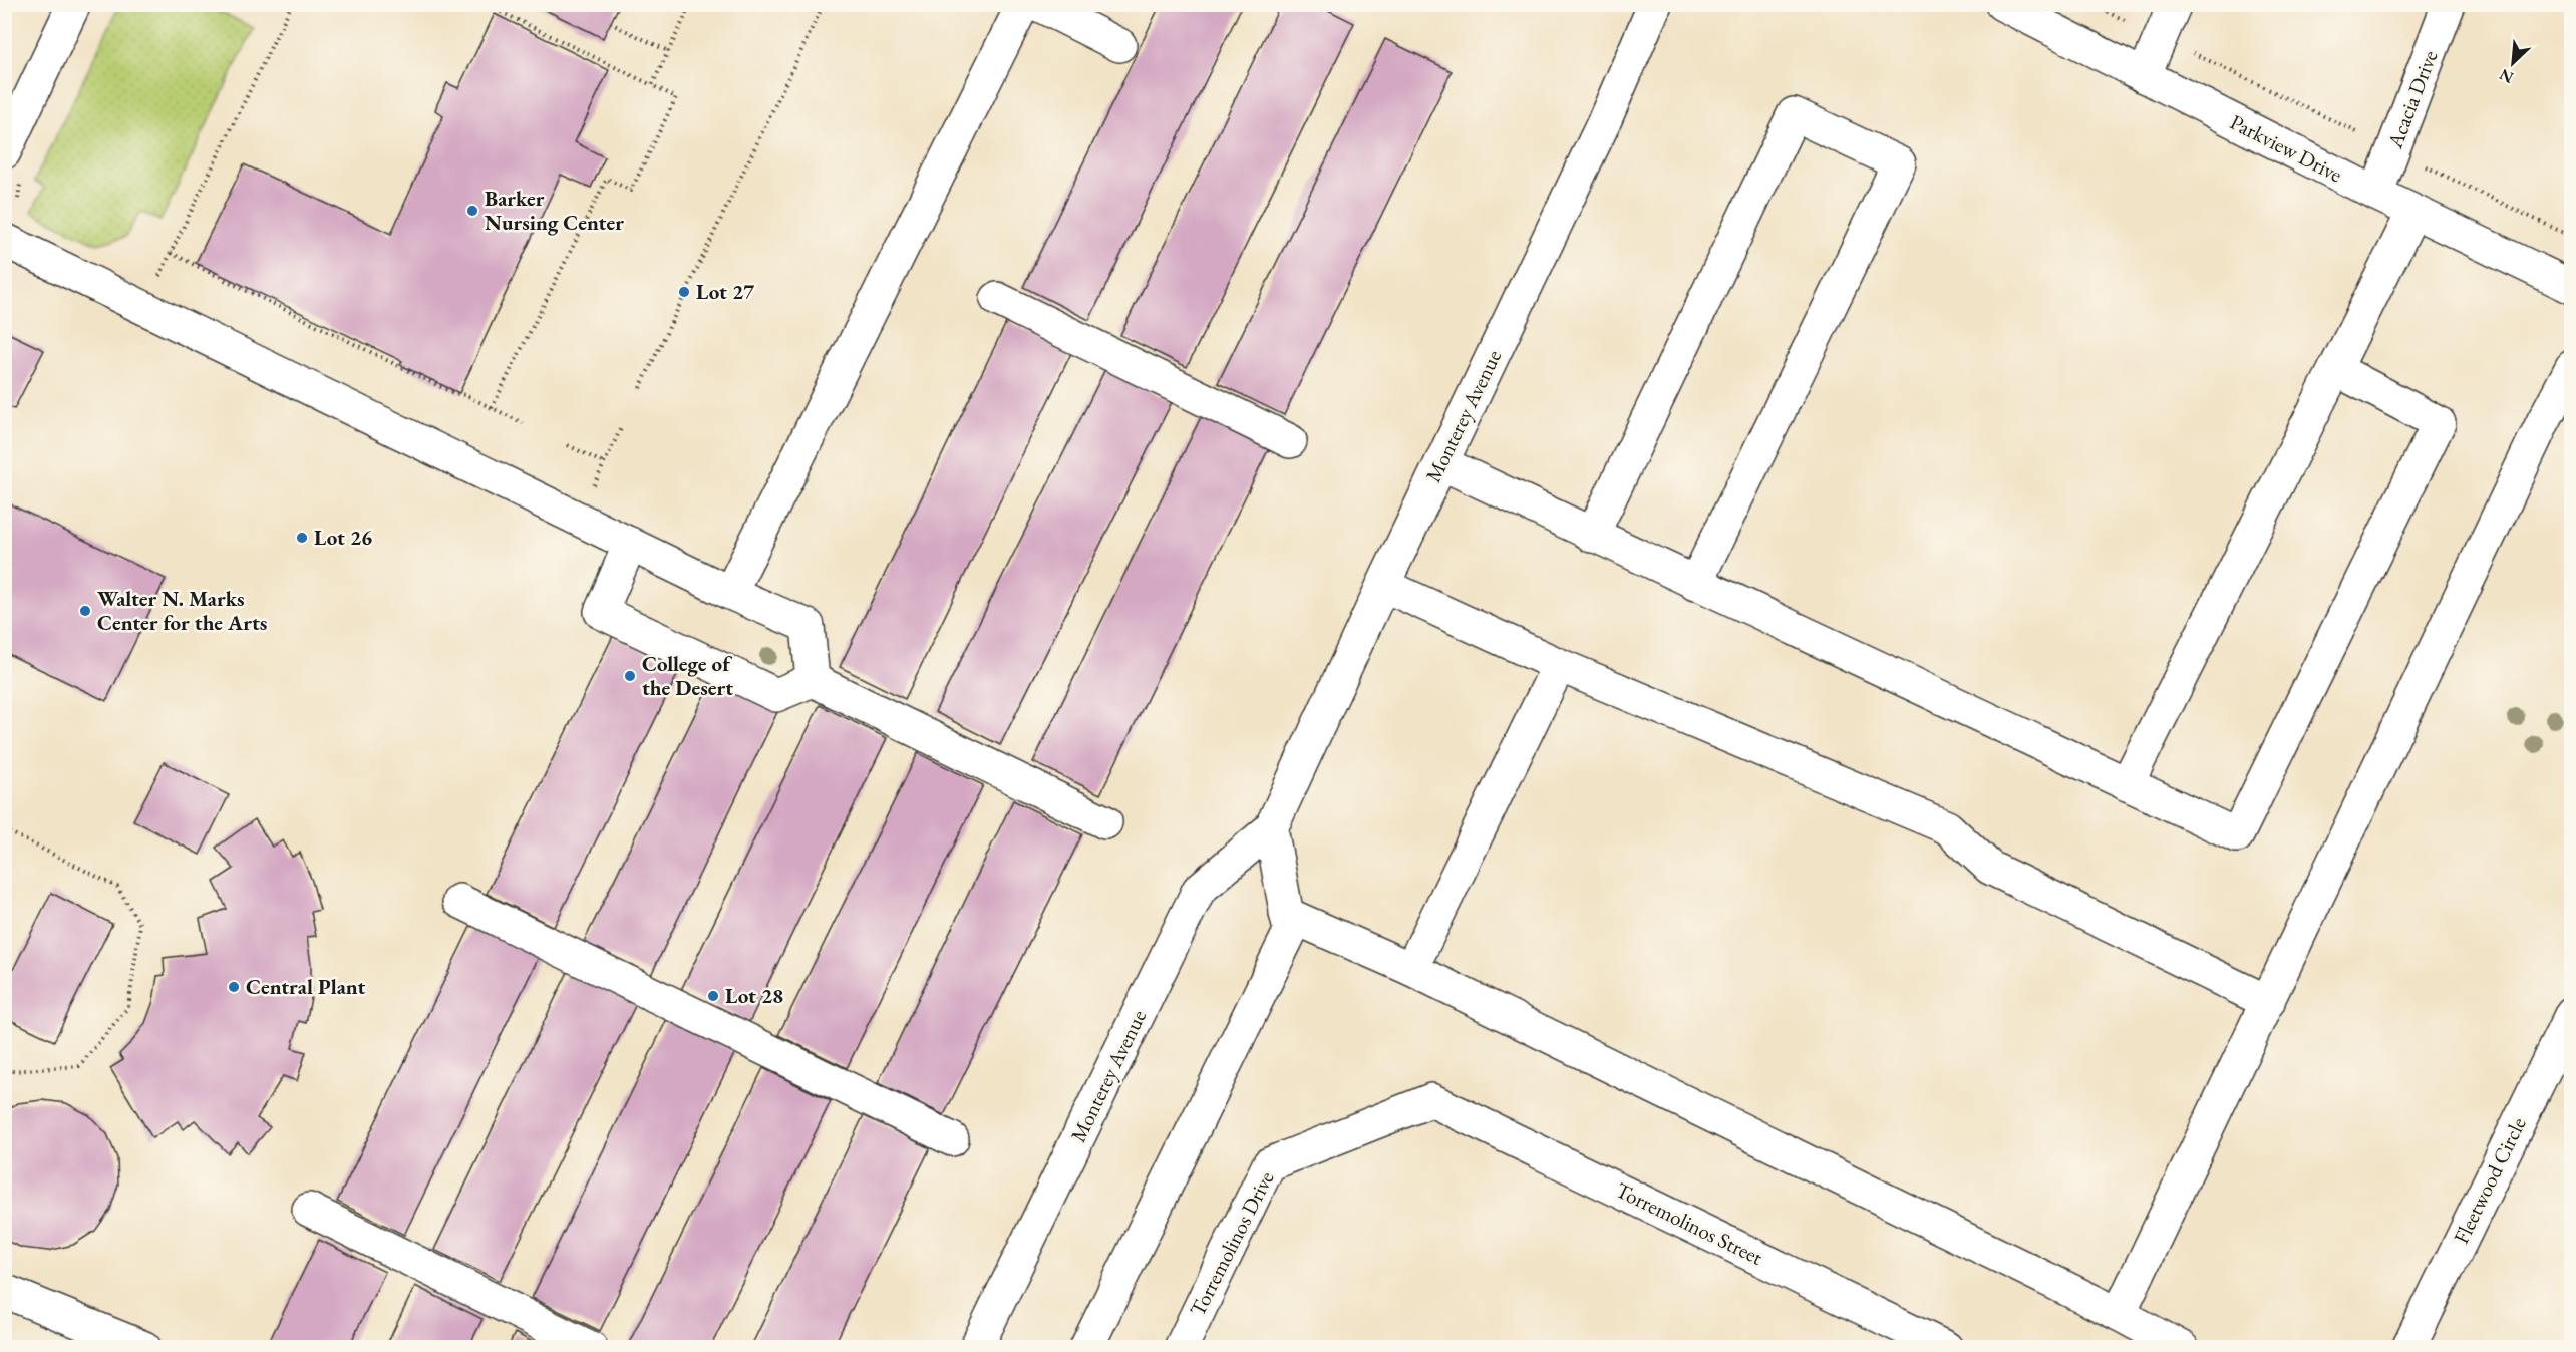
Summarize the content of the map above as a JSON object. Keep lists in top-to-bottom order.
{
  "streets": {
    "street": [
      "Acacia Drive",
      "Parkview Drive",
      "Monterey Avenue",
      "Fleetwood Circle",
      "Torremolinos Street",
      "Torremolinos Drive"
    ]
  },
  "crossings": [
    ["Acacia Drive", "Parkview Drive"],
    ["Torremolinos Street", "Torremolinos Drive"]
  ],
  "places": [
    "Barker Nursing Center",
    "Lot 27",
    "Lot 26",
    "Walter N. Marks Center for the Arts",
    "College of the Desert",
    "Central Plant",
    "Lot 28"
  ],
  "north": "bottom left"
}
